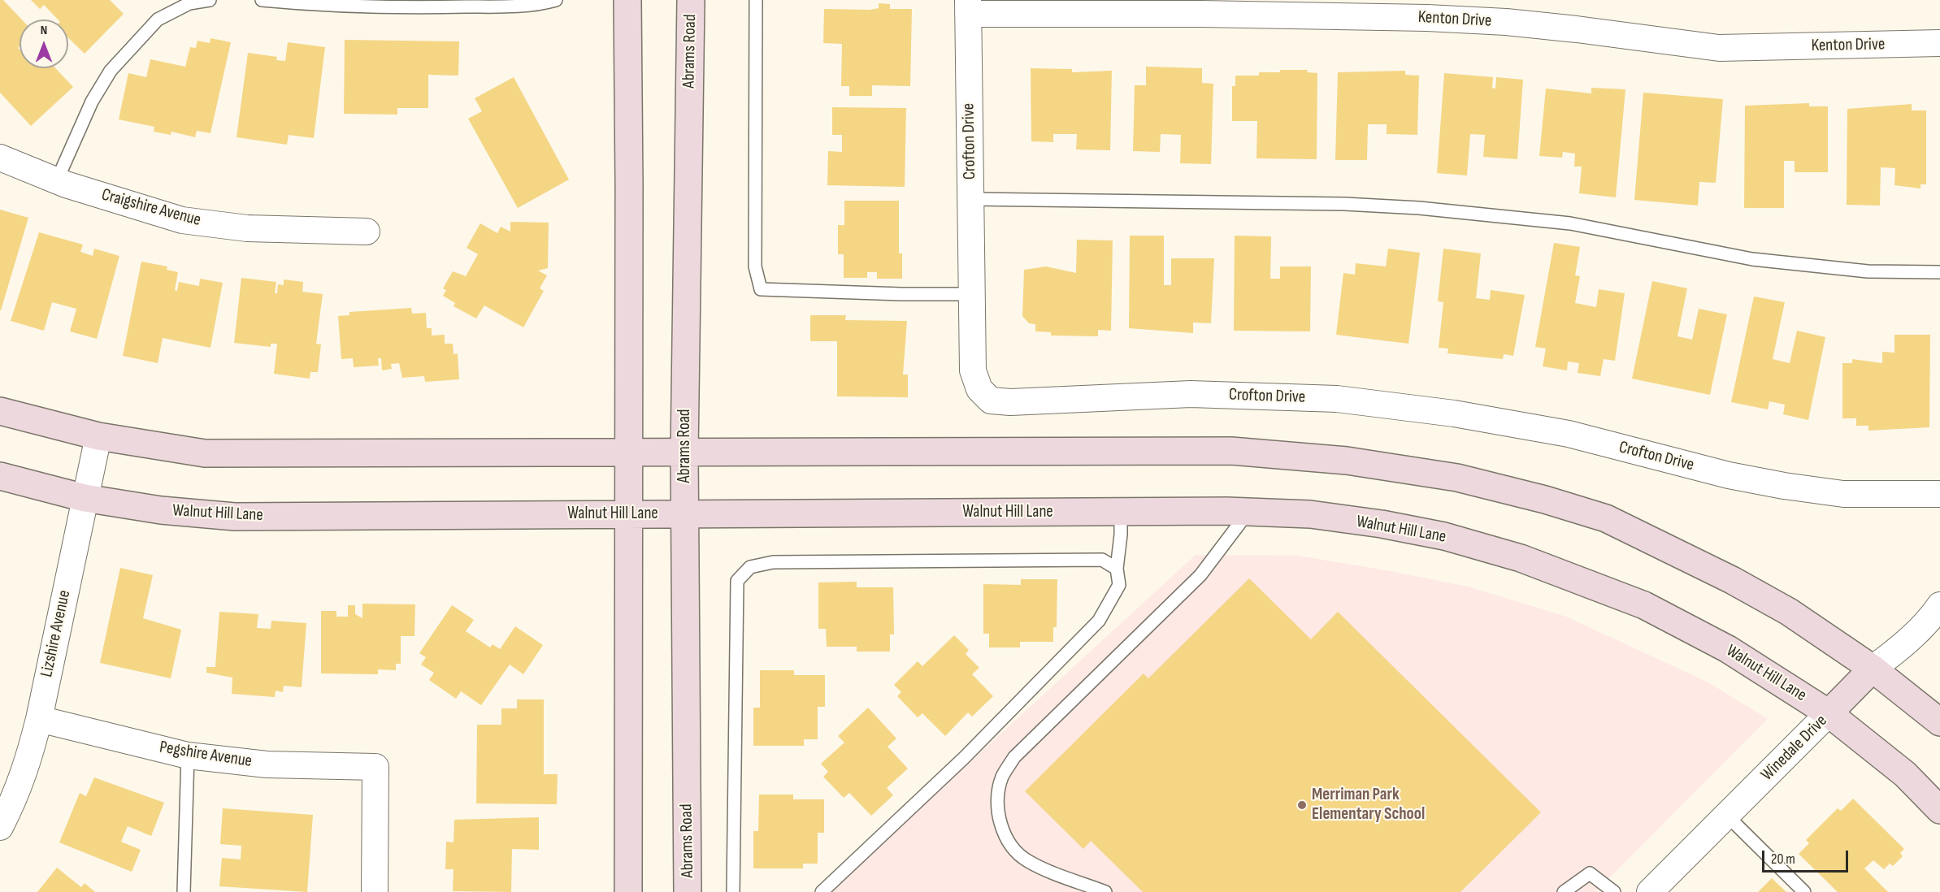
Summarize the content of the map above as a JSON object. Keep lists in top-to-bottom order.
{
  "streets": {
    "main road": ["Abrams Road", "Walnut Hill Lane", "Winedale Drive"],
    "street": [
      "Kenton Drive",
      "Crofton Drive",
      "Craigshire Avenue",
      "Lizshire Avenue",
      "Pegshire Avenue"
    ]
  },
  "crossings": [
    ["Kenton Drive", "Crofton Drive"],
    ["Abrams Road", "Walnut Hill Lane"],
    ["Walnut Hill Lane", "Lizshire Avenue"],
    ["Walnut Hill Lane", "Winedale Drive"],
    ["Lizshire Avenue", "Pegshire Avenue"]
  ],
  "places": ["Merriman Park Elementary School"],
  "scale_bar": "20 m",
  "north": "top"
}
